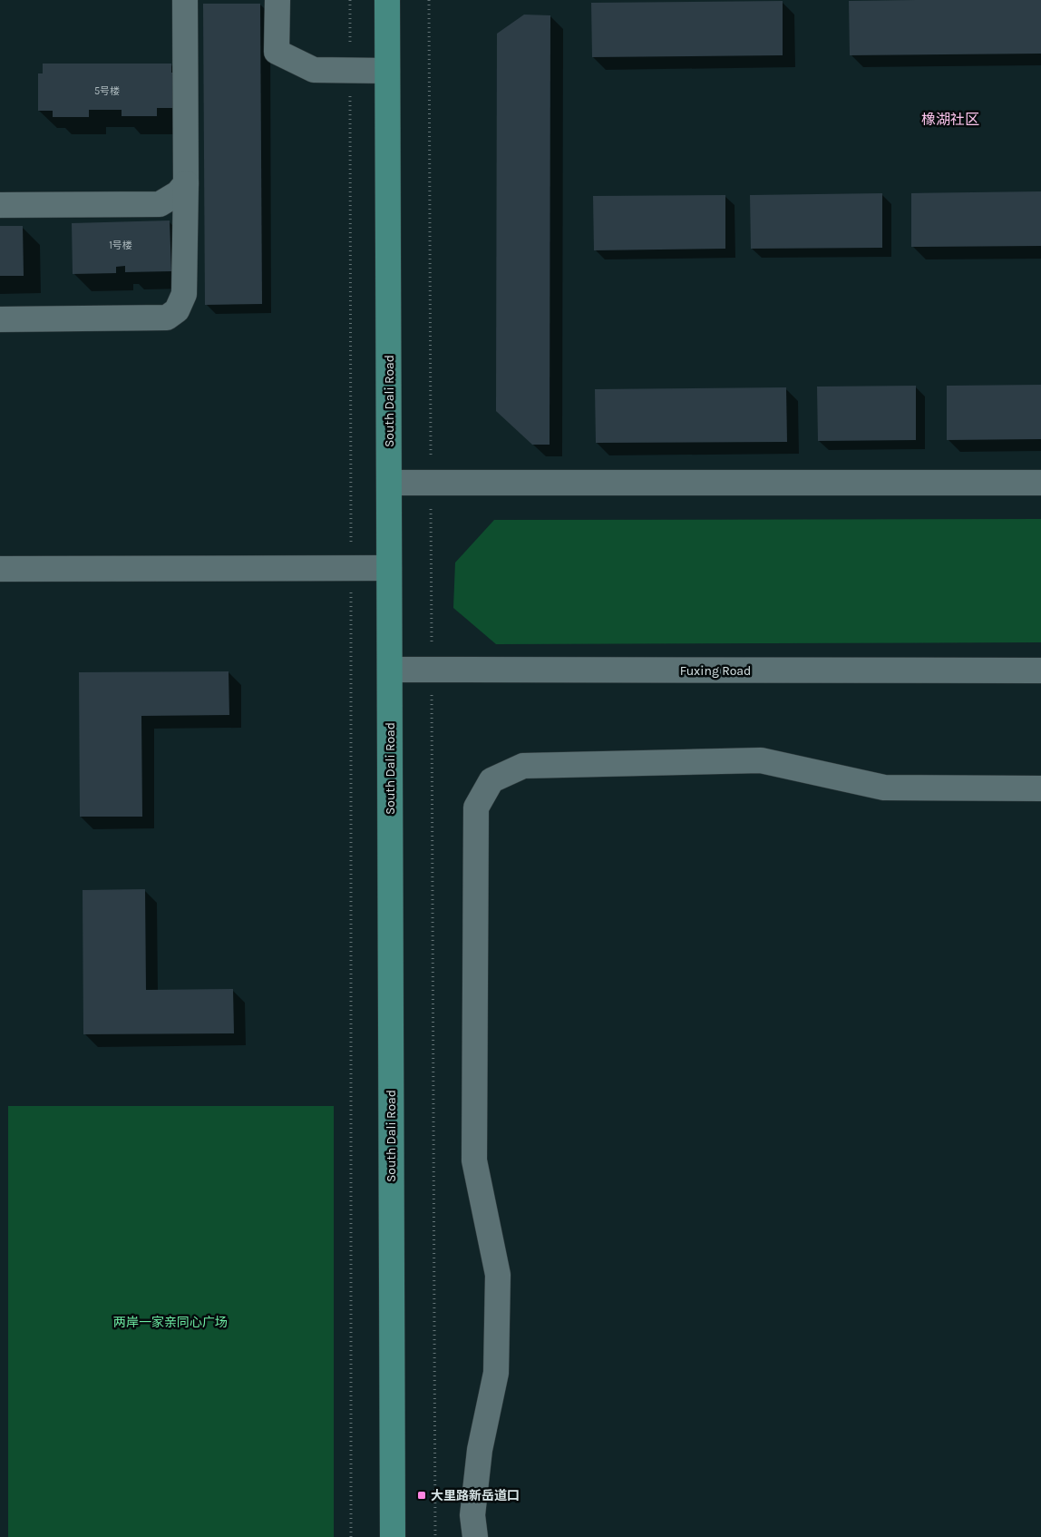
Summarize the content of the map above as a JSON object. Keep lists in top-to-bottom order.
{
  "streets": {
    "main road": ["South Dali Road"],
    "street": ["Fuxing Road"]
  },
  "crossings": [
    ["South Dali Road", "Fuxing Road"]
  ],
  "districts": ["橡湖社区"],
  "parks": ["两岸一家亲同心广场"],
  "places": {
    "transit": ["大里路新岳道口"]
  },
  "house_numbers": ["5号楼", "1号楼"]
}
